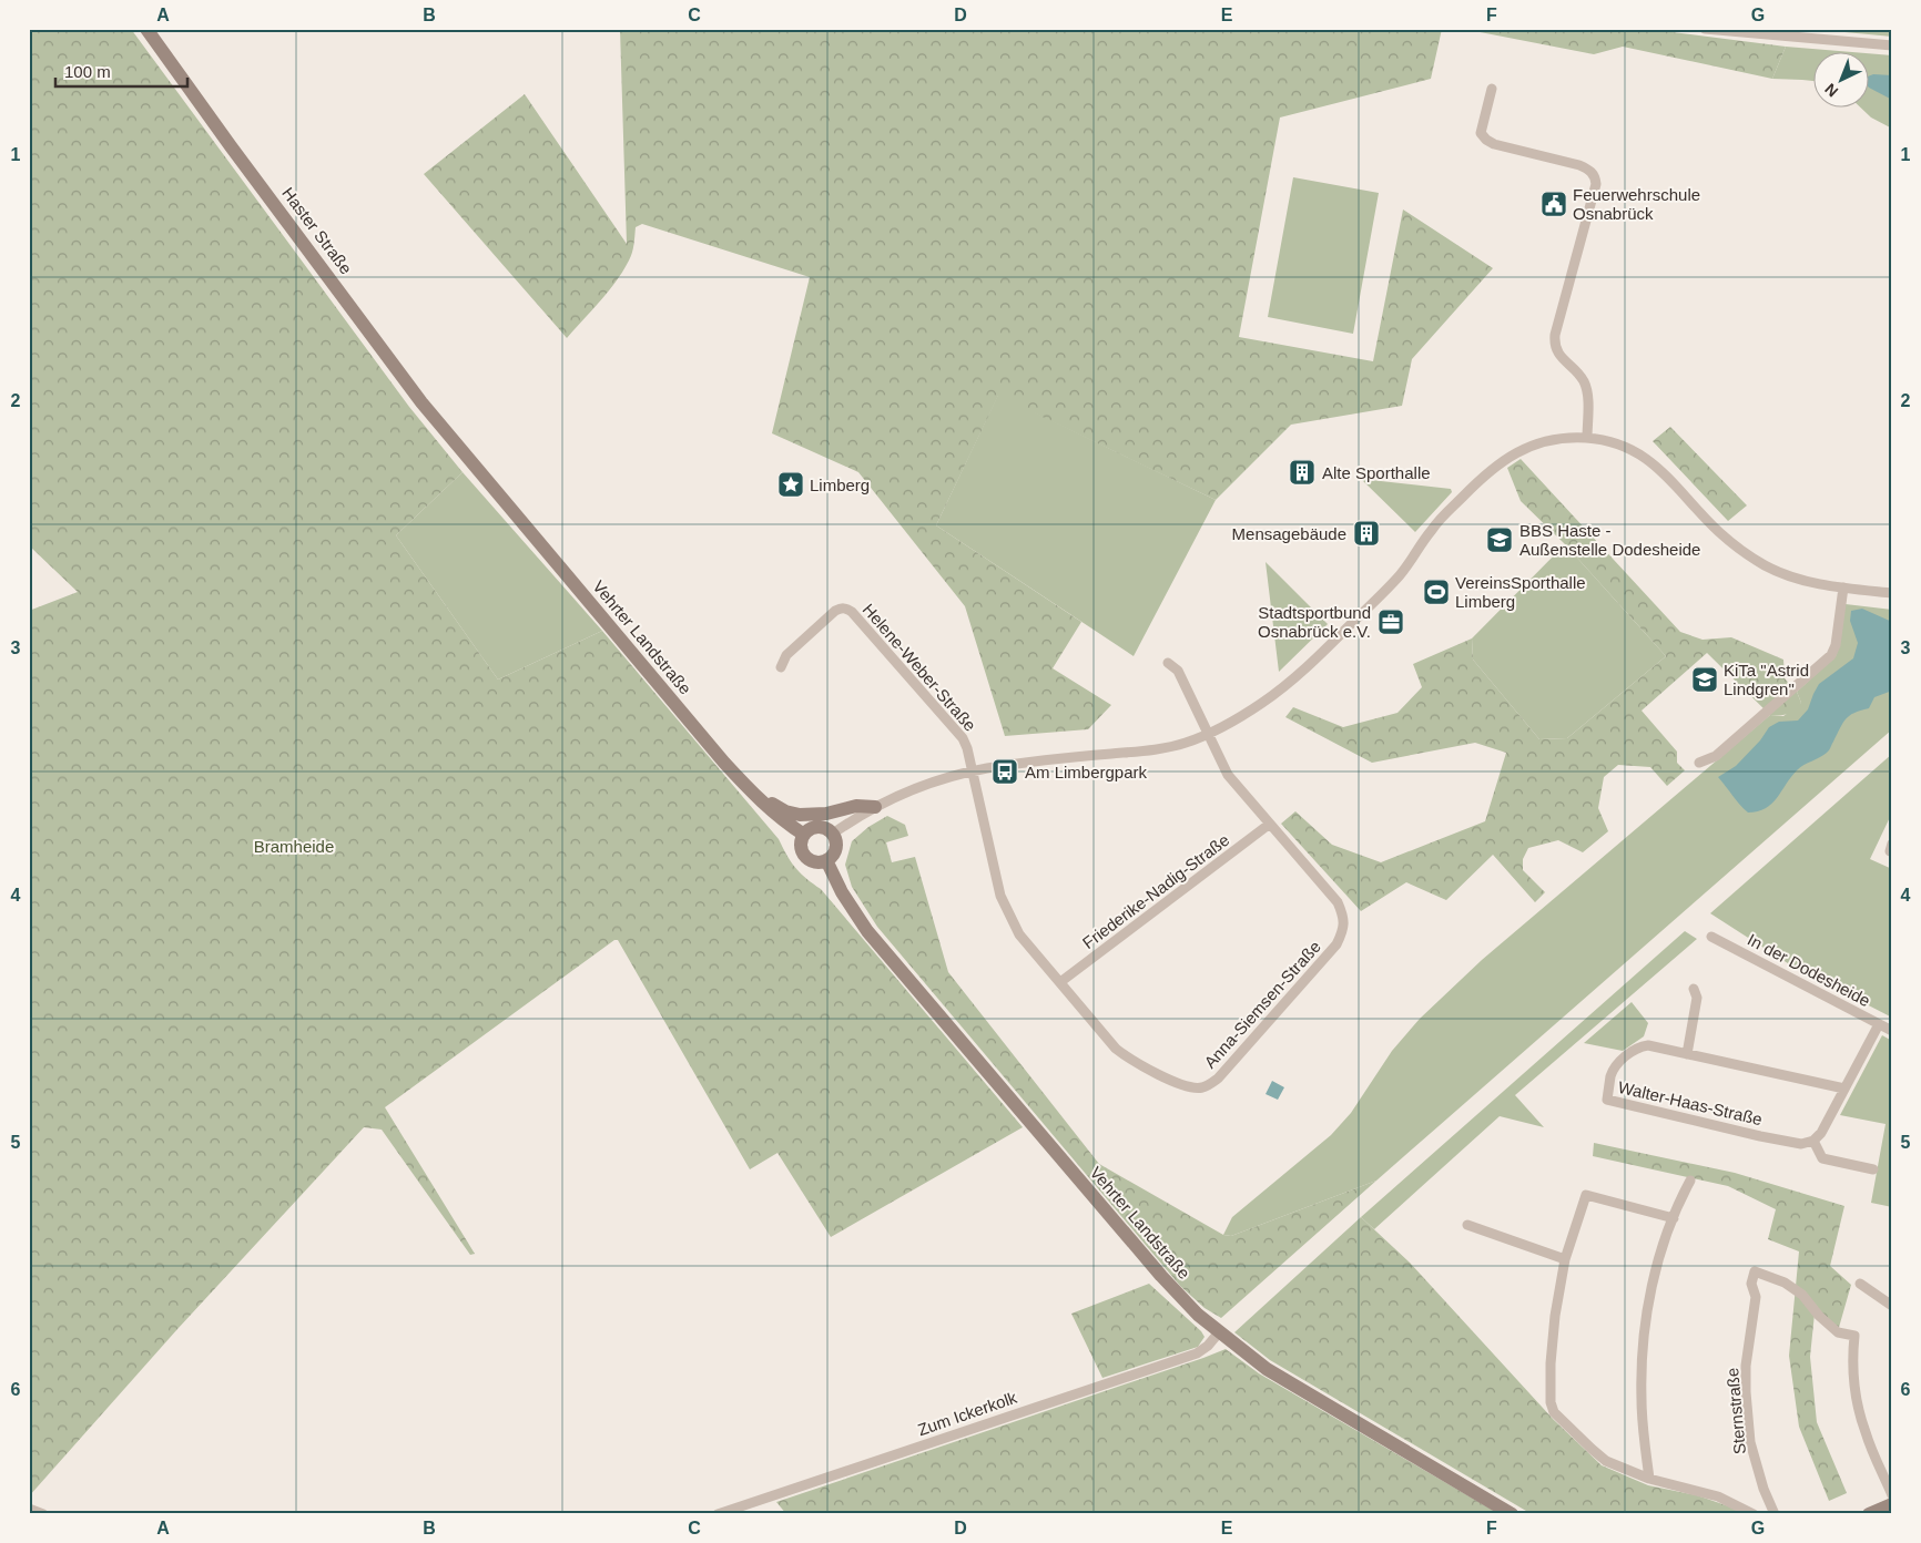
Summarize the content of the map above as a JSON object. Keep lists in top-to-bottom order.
{
  "streets": {
    "main road": ["Haster Straße", "Vehrter Landstraße"],
    "street": [
      "Helene-Weber-Straße",
      "Friederike-Nadig-Straße",
      "In der Dodesheide",
      "Anna-Siemsen-Straße",
      "Walter-Haas-Straße",
      "Sternstraße",
      "Zum Ickerkolk"
    ]
  },
  "crossings": [
    ["Haster Straße", "Vehrter Landstraße"],
    ["Vehrter Landstraße", "Zum Ickerkolk"],
    ["Helene-Weber-Straße", "Anna-Siemsen-Straße"],
    ["Friederike-Nadig-Straße", "Anna-Siemsen-Straße"]
  ],
  "parks": ["Bramheide"],
  "places": {
    "public building": ["Feuerwehrschule Osnabrück"],
    "building": ["Alte Sporthalle", "Mensagebäude"],
    "place": ["Limberg"],
    "school or university": ["BBS Haste - Außenstelle Dodesheide", "KiTa \"Astrid Lindgren\""],
    "sports": ["VereinsSporthalle Limberg"],
    "office": ["Stadtsportbund Osnabrück e.V."],
    "bus stop": ["Am Limbergpark"]
  },
  "scale_bar": "100 m",
  "north": "bottom left",
  "grid": {
    "columns": [
      "A",
      "B",
      "C",
      "D",
      "E",
      "F",
      "G"
    ],
    "rows": [
      "1",
      "2",
      "3",
      "4",
      "5",
      "6"
    ]
  }
}
